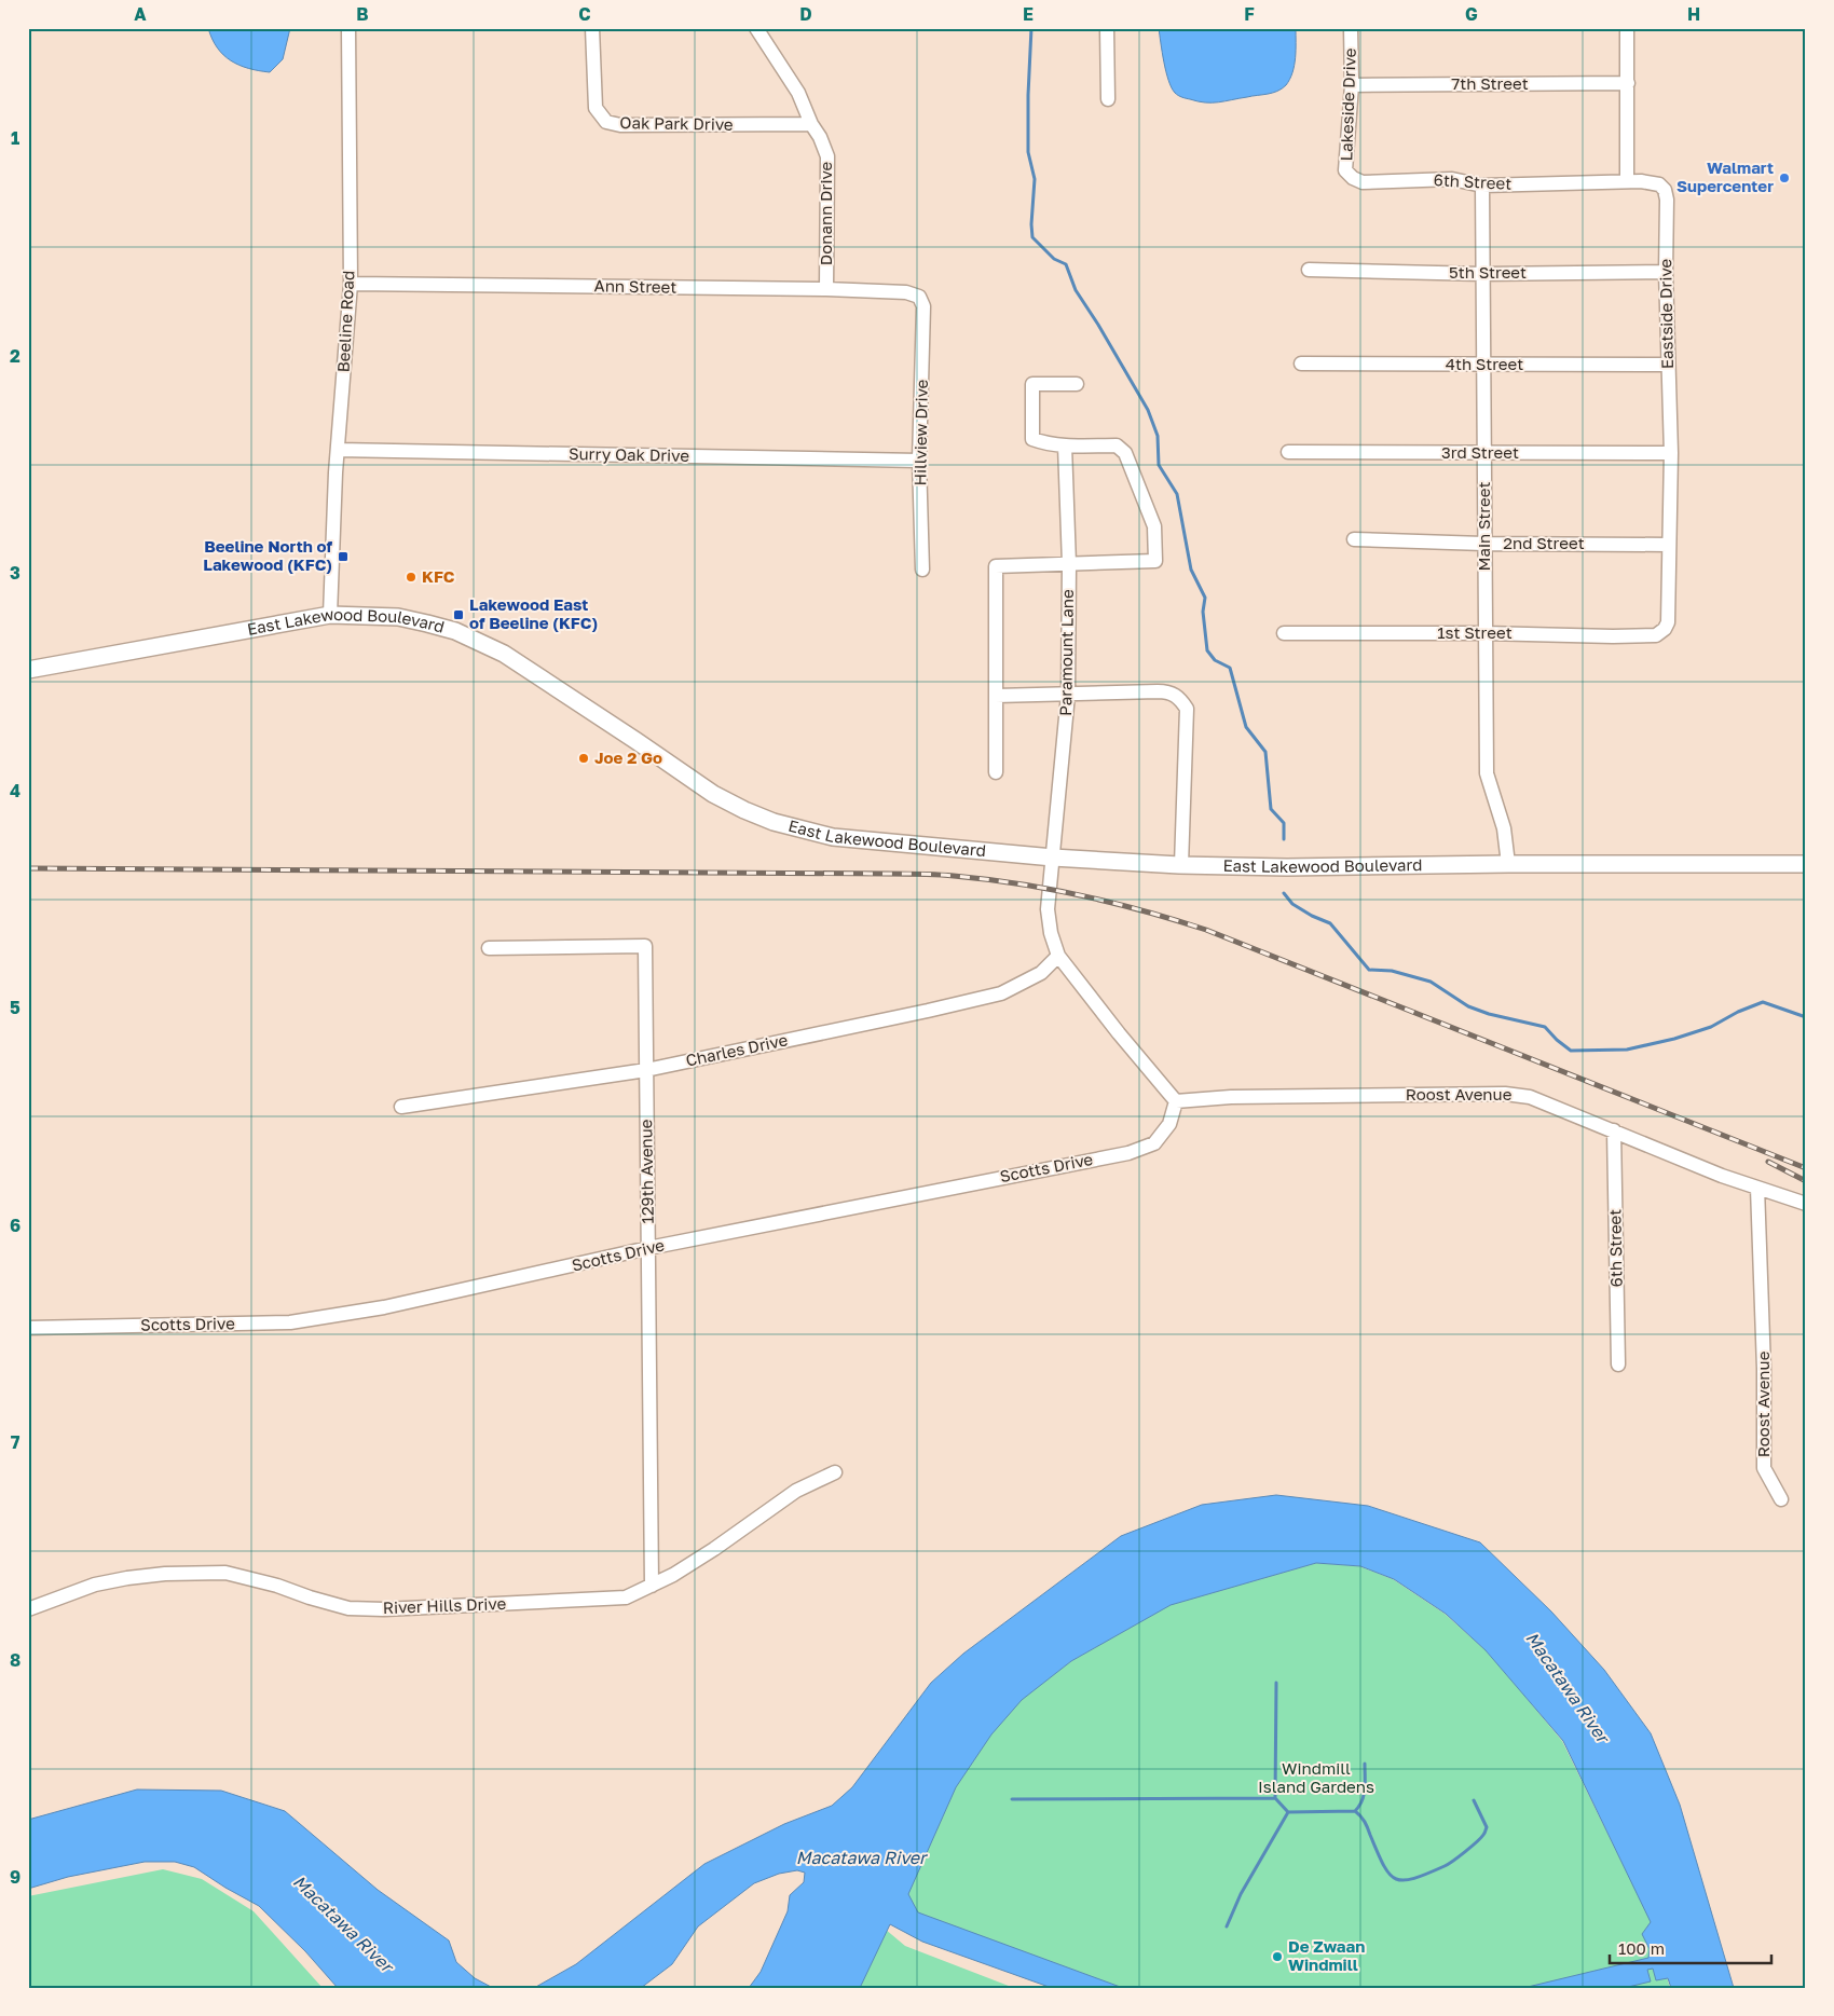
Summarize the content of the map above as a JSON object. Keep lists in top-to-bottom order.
{
  "streets": {
    "main road": ["East Lakewood Boulevard"],
    "street": [
      "7th Street",
      "Lakeside Drive",
      "Oak Park Drive",
      "6th Street",
      "Donann Drive",
      "5th Street",
      "Ann Street",
      "Eastside Drive",
      "Beeline Road",
      "4th Street",
      "Hillview Drive",
      "3rd Street",
      "Surry Oak Drive",
      "Main Street",
      "2nd Street",
      "1st Street",
      "Paramount Lane",
      "Charles Drive",
      "Roost Avenue",
      "Scotts Drive",
      "129th Avenue",
      "River Hills Drive"
    ]
  },
  "crossings": [
    ["7th Street", "Lakeside Drive"],
    ["Lakeside Drive", "6th Street"],
    ["Oak Park Drive", "Donann Drive"],
    ["6th Street", "Eastside Drive"],
    ["6th Street", "Main Street"],
    ["6th Street", "Roost Avenue"],
    ["Donann Drive", "Ann Street"],
    ["5th Street", "Eastside Drive"],
    ["5th Street", "Main Street"],
    ["Ann Street", "Beeline Road"],
    ["Ann Street", "Hillview Drive"],
    ["Eastside Drive", "4th Street"],
    ["Eastside Drive", "3rd Street"],
    ["Eastside Drive", "2nd Street"],
    ["Eastside Drive", "1st Street"],
    ["Beeline Road", "Surry Oak Drive"],
    ["Beeline Road", "East Lakewood Boulevard"],
    ["4th Street", "Main Street"],
    ["Hillview Drive", "Surry Oak Drive"],
    ["3rd Street", "Main Street"],
    ["Main Street", "2nd Street"],
    ["Main Street", "East Lakewood Boulevard"],
    ["Main Street", "1st Street"],
    ["East Lakewood Boulevard", "Paramount Lane"],
    ["Charles Drive", "129th Avenue"],
    ["Roost Avenue", "Scotts Drive"],
    ["Scotts Drive", "129th Avenue"],
    ["129th Avenue", "River Hills Drive"]
  ],
  "water": ["Macatawa River"],
  "parks": ["Windmill Island Gardens"],
  "places": {
    "other": [
      "Walmart Supercenter",
      "KFC",
      "Joe 2 Go",
      "De Zwaan Windmill"
    ],
    "transit": ["Beeline North of Lakewood (KFC)", "Lakewood East of Beeline (KFC)"]
  },
  "scale_bar": "100 m",
  "grid": {
    "columns": [
      "A",
      "B",
      "C",
      "D",
      "E",
      "F",
      "G",
      "H"
    ],
    "rows": [
      "1",
      "2",
      "3",
      "4",
      "5",
      "6",
      "7",
      "8",
      "9"
    ]
  }
}
